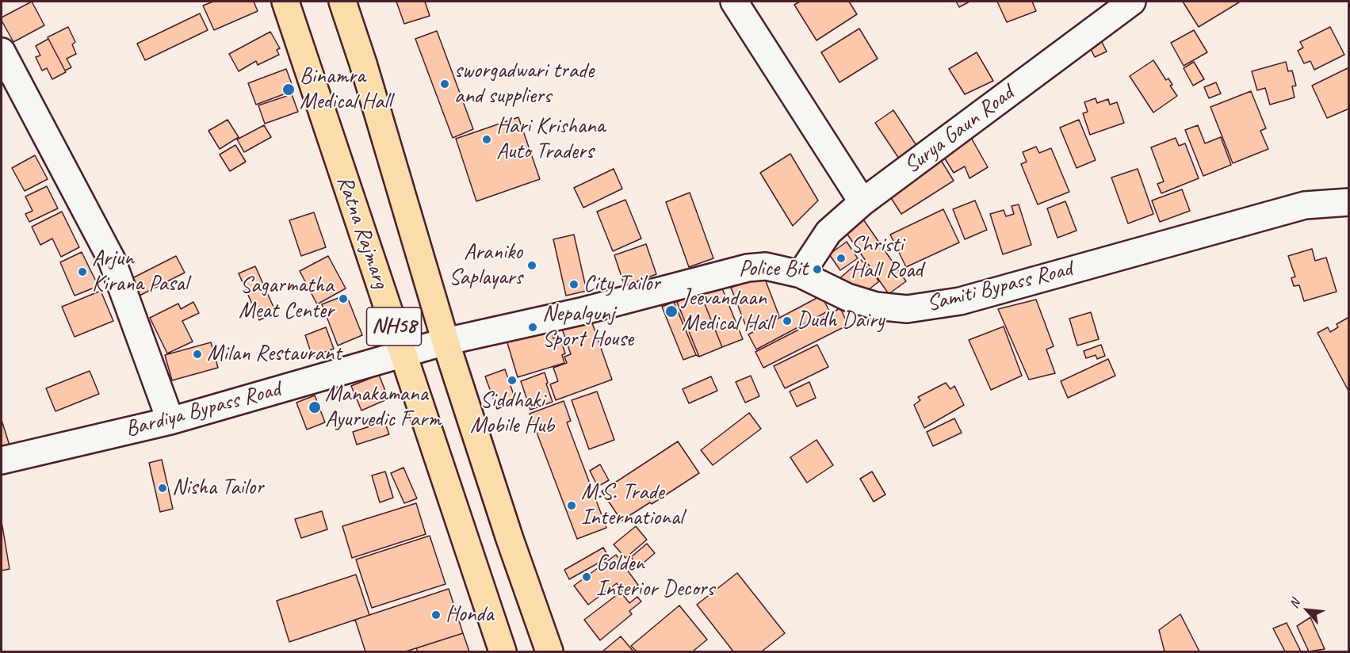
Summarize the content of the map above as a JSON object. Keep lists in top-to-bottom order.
{
  "streets": {
    "highway": ["Ratna Rajmarg", "NH58"],
    "street": ["Surya Gaun Road", "Samiti Bypass Road", "Bardiya Bypass Road"]
  },
  "crossings": [
    ["Surya Gaun Road", "Samiti Bypass Road"],
    ["Ratna Rajmarg", "Samiti Bypass Road"],
    ["Ratna Rajmarg", "Bardiya Bypass Road"],
    ["Samiti Bypass Road", "Bardiya Bypass Road"]
  ],
  "places": [
    "sworgadwari trade and suppliers",
    "Binamra Medical Hall",
    "Hari Krishana Auto Traders",
    "Shristi Hall Road",
    "Araniko Saplayars",
    "Police Bit",
    "Arjun Kirana Pasal",
    "City Tailor",
    "Sagarmatha Meat Center",
    "Jeevandaan Medical Hall",
    "Dudh Dairy",
    "Nepalgunj Sport House",
    "Milan Restaurant",
    "Siddhaki Mobile Hub",
    "Manakamana Ayurvedic Farm",
    "Nisha Tailor",
    "M.S. Trade International",
    "Golden Interior Decors",
    "Honda"
  ],
  "north": "top left"
}
